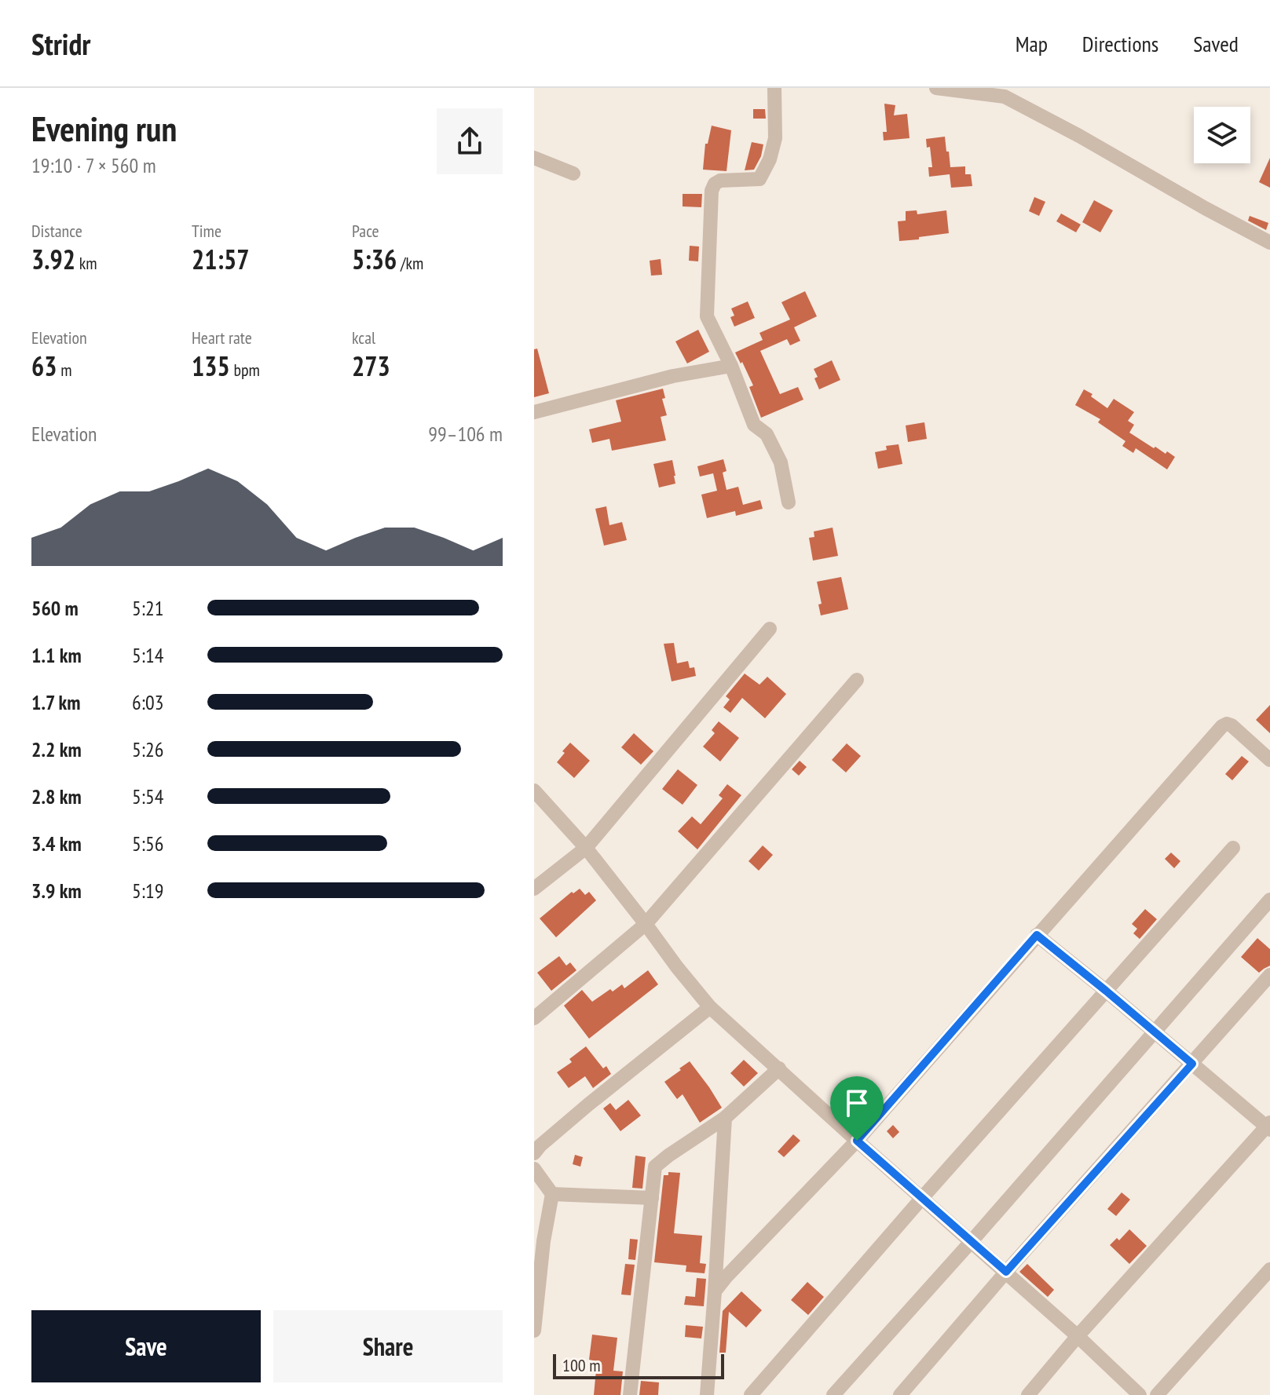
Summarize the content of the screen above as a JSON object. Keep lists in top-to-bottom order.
{
  "scale_bar": "100 m",
  "page": {
    "header": "Stridr",
    "nav": ["Map", "Directions", "Saved"],
    "heading": ["Evening run", "19:10 · 7 × 560 m"],
    "stats": [
      ["Distance", "3.92 km"],
      ["Time", "21:57"],
      ["Pace", "5:36 /km"],
      ["Elevation", "63 m"],
      ["Heart rate", "135 bpm"],
      ["kcal", "273"]
    ],
    "chart": ["Elevation", "99–106 m"],
    "list": [
      {
        "name": "560 m",
        "note": "5:21"
      },
      {
        "name": "1.1 km",
        "note": "5:14"
      },
      {
        "name": "1.7 km",
        "note": "6:03"
      },
      {
        "name": "2.2 km",
        "note": "5:26"
      },
      {
        "name": "2.8 km",
        "note": "5:54"
      },
      {
        "name": "3.4 km",
        "note": "5:56"
      },
      {
        "name": "3.9 km",
        "note": "5:19"
      }
    ],
    "buttons": ["Save", "Share"],
    "scale": "100 m"
  }
}
